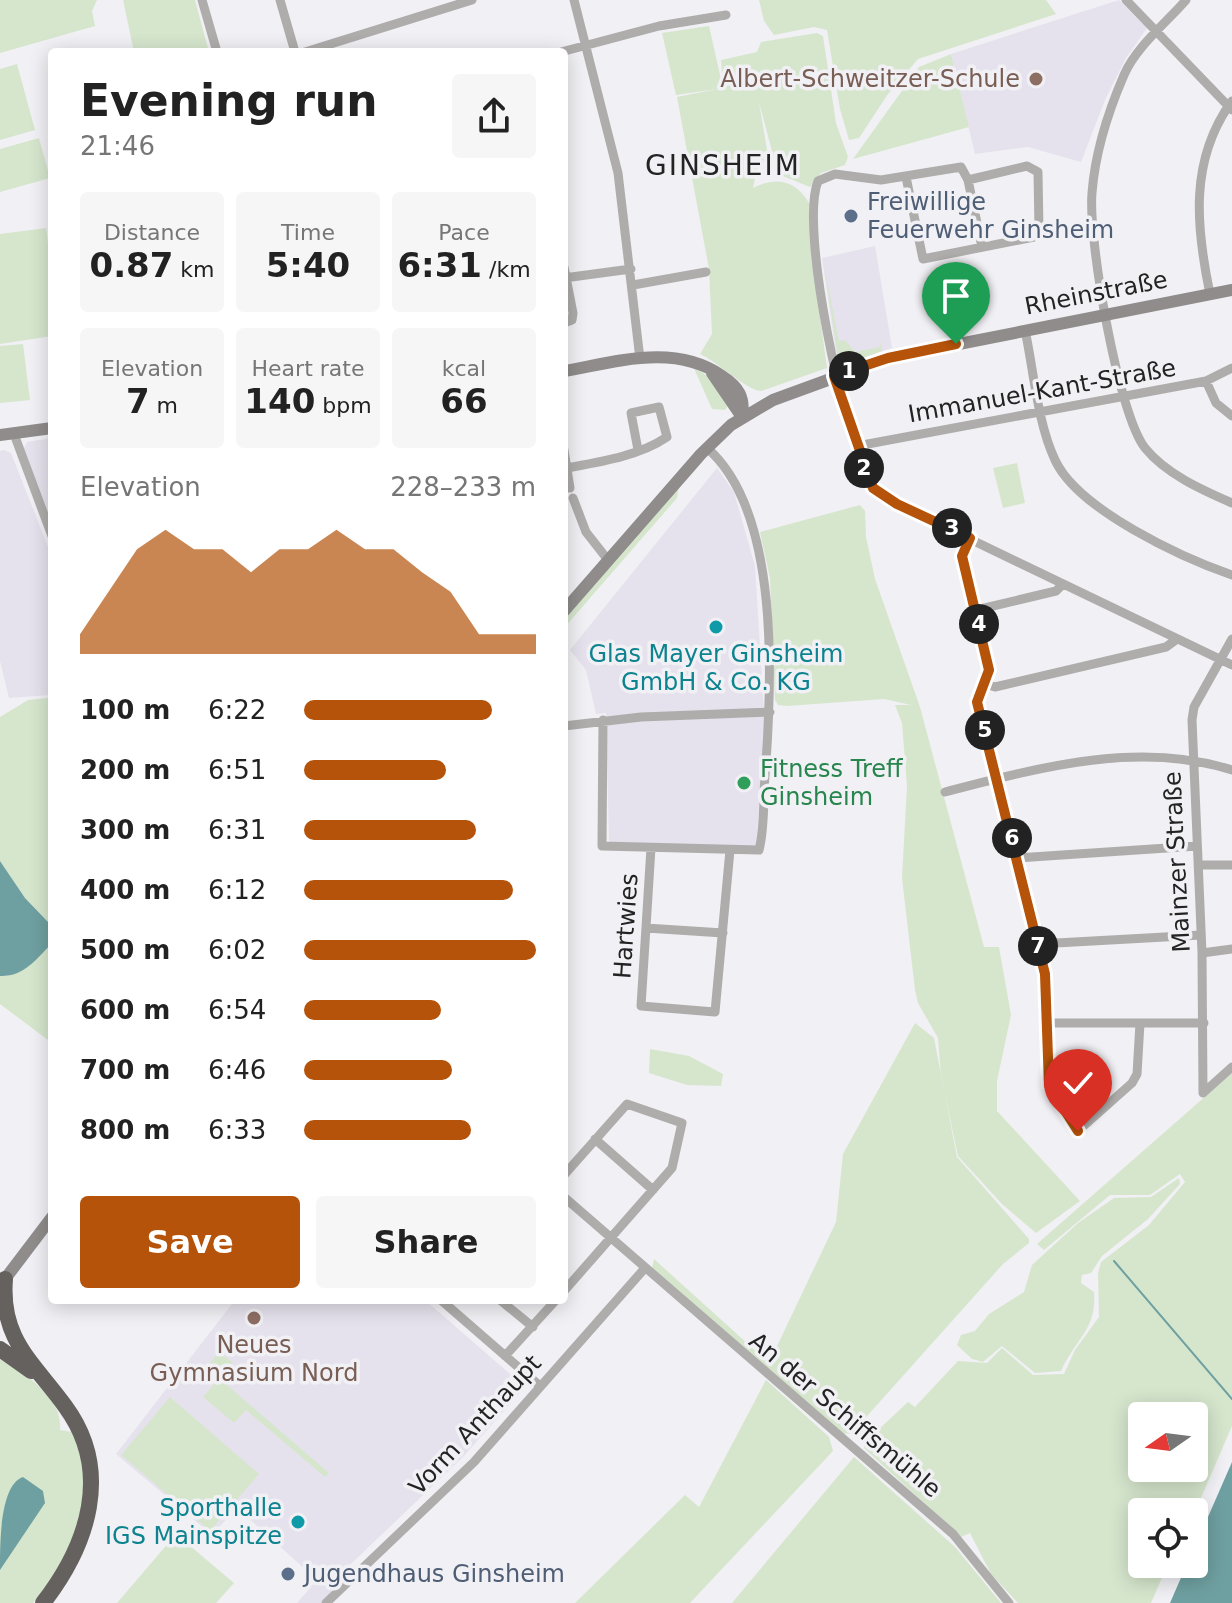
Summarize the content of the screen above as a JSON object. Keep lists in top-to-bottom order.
{
  "streets": {
    "main road": ["Rheinstraße"],
    "street": [
      "Immanuel-Kant-Straße",
      "Mainzer Straße",
      "Hartwies",
      "An der Schiffsmühle",
      "Vorm Anthaupt"
    ]
  },
  "crossings": [
    ["An der Schiffsmühle", "Vorm Anthaupt"]
  ],
  "districts": ["GINSHEIM"],
  "places": [
    "Albert-Schweitzer-Schule",
    "Freiwillige Feuerwehr Ginsheim",
    "Glas Mayer Ginsheim GmbH & Co. KG",
    "Fitness Treff Ginsheim",
    "Neues Gymnasium Nord",
    "Sporthalle IGS Mainspitze",
    "Jugendhaus Ginsheim"
  ],
  "north": "left",
  "page": {
    "heading": ["Evening run", "21:46"],
    "stats": [
      ["Distance", "0.87 km"],
      ["Time", "5:40"],
      ["Pace", "6:31 /km"],
      ["Elevation", "7 m"],
      ["Heart rate", "140 bpm"],
      ["kcal", "66"]
    ],
    "pins": [
      "1",
      "2",
      "3",
      "4",
      "5",
      "6",
      "7"
    ],
    "chart": ["Elevation", "228–233 m"],
    "list": [
      {
        "name": "100 m",
        "note": "6:22"
      },
      {
        "name": "200 m",
        "note": "6:51"
      },
      {
        "name": "300 m",
        "note": "6:31"
      },
      {
        "name": "400 m",
        "note": "6:12"
      },
      {
        "name": "500 m",
        "note": "6:02"
      },
      {
        "name": "600 m",
        "note": "6:54"
      },
      {
        "name": "700 m",
        "note": "6:46"
      },
      {
        "name": "800 m",
        "note": "6:33"
      }
    ],
    "buttons": ["Save", "Share"]
  }
}
